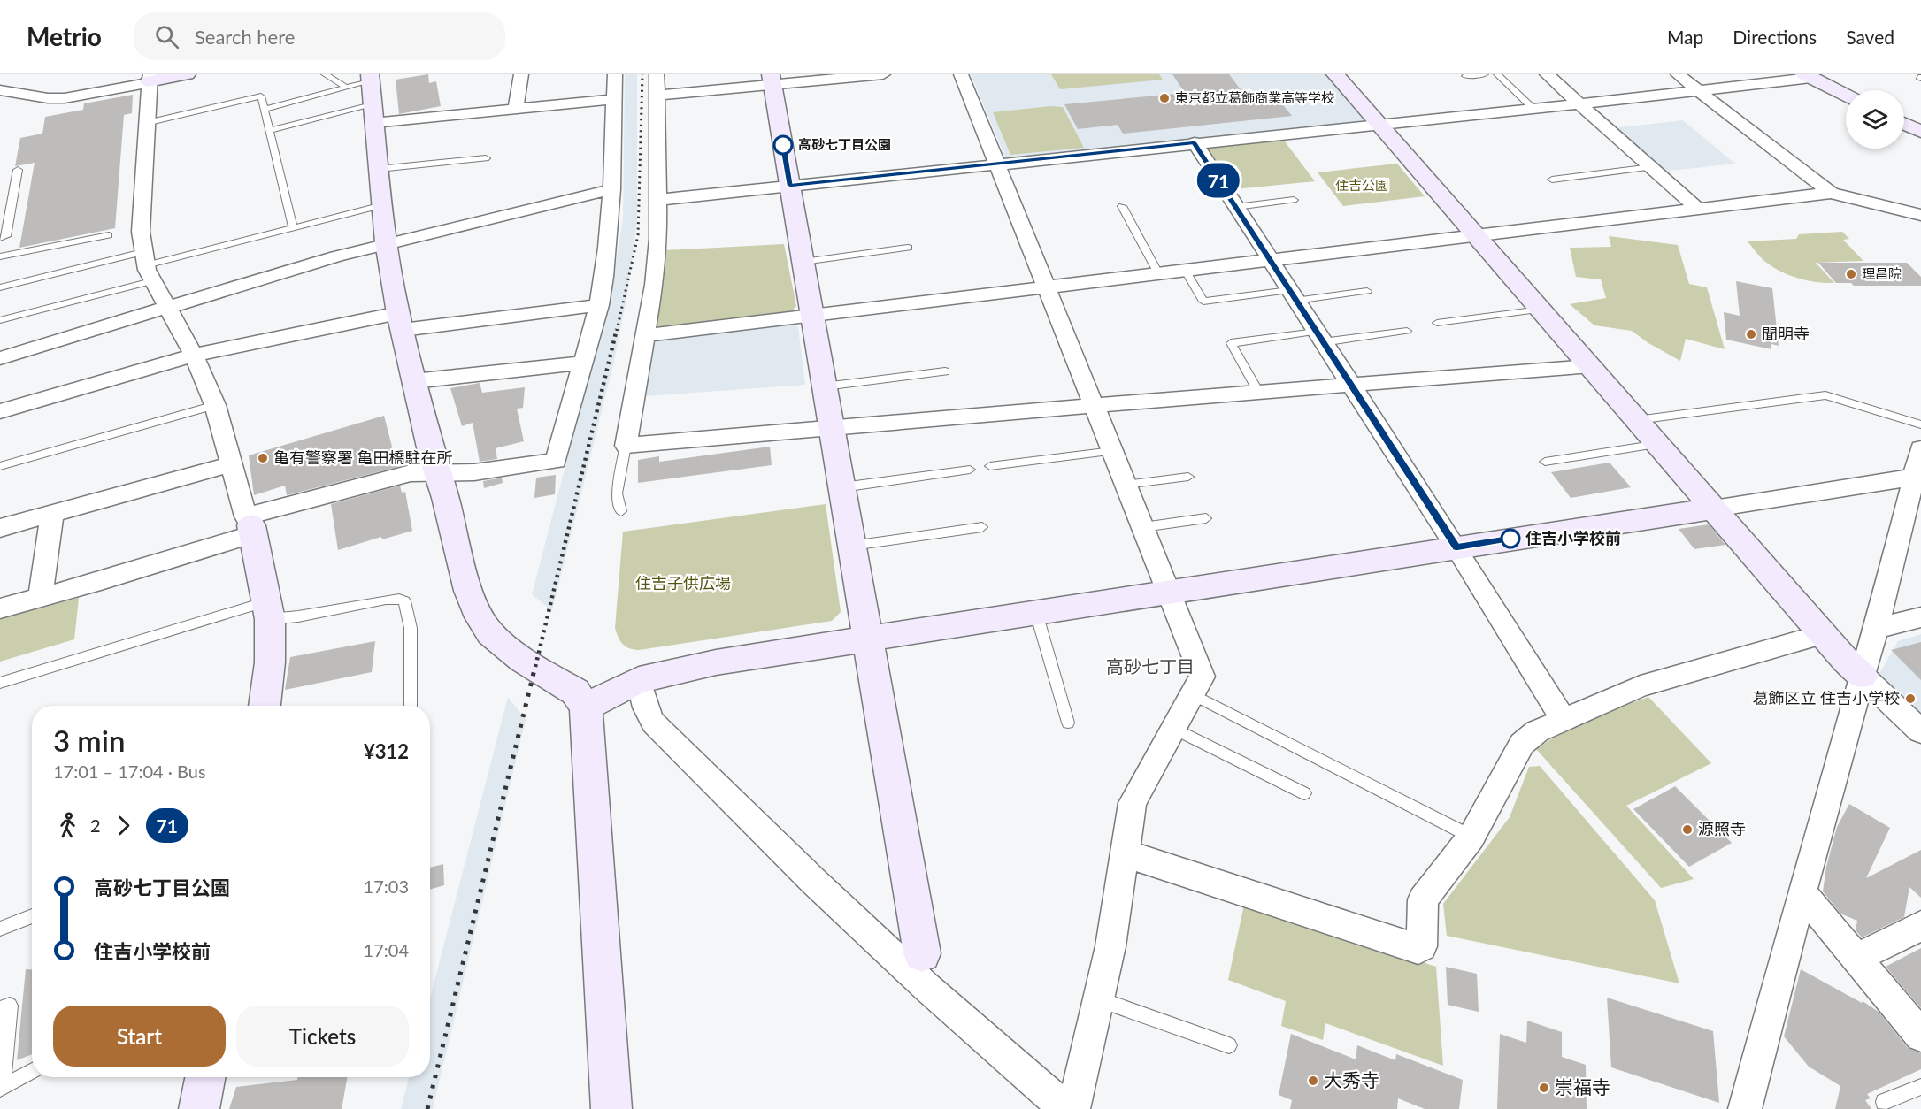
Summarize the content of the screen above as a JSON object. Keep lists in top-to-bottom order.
{
  "districts": ["高砂七丁目"],
  "parks": ["住吉公園", "住吉子供広場"],
  "places": [
    "東京都立葛飾商業高等学校",
    "高砂七丁目公園",
    "理昌院",
    "聞明寺",
    "亀有警察署 亀田橋駐在所",
    "住吉小学校前",
    "葛飾区立 住吉小学校",
    "源照寺",
    "大秀寺",
    "崇福寺"
  ],
  "lines": ["bus line 71"],
  "page": {
    "header": "Metrio",
    "search": "Search here",
    "nav": ["Map", "Directions", "Saved"],
    "on_map": "71",
    "heading": ["3 min", "17:01 – 17:04 · Bus", "¥312"],
    "legs": ["2", "71"],
    "list": [
      {
        "name": "高砂七丁目公園",
        "value": "17:03"
      },
      {
        "name": "住吉小学校前",
        "value": "17:04"
      }
    ],
    "buttons": ["Start", "Tickets"]
  }
}
